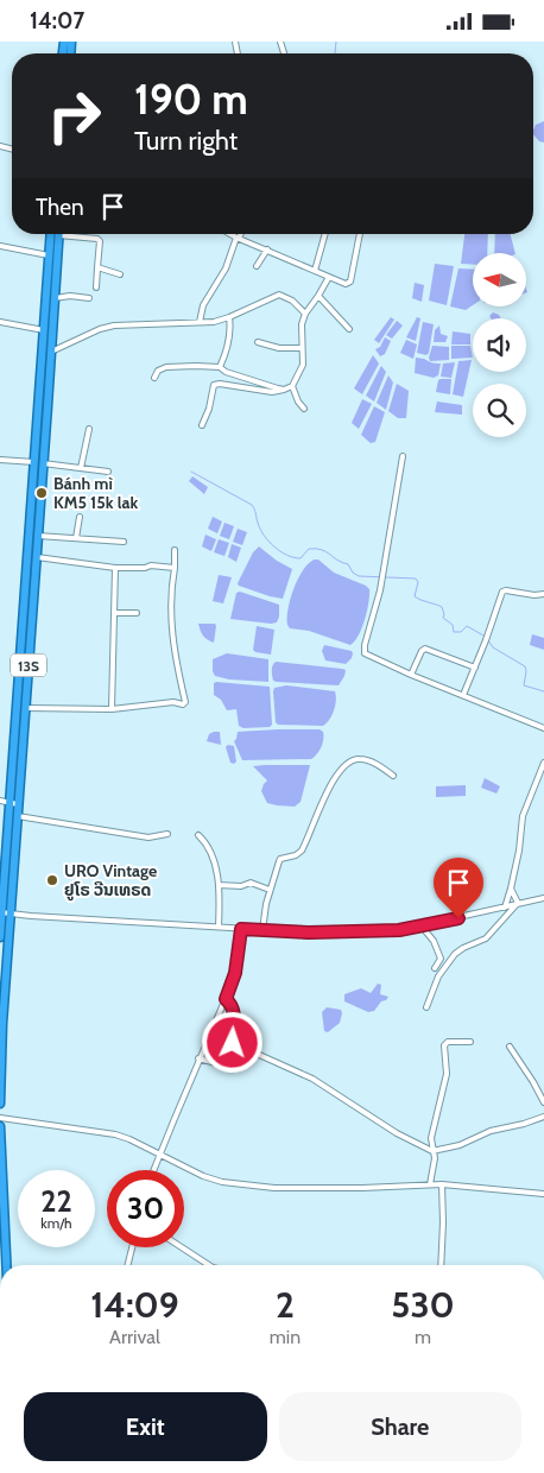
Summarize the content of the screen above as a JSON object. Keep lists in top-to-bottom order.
{
  "streets": {
    "highway": ["13S"]
  },
  "places": ["Bánh mì KM5 15k lak", "URO Vintage ຢູໂຣ ວີນເທຣດ"],
  "north": "left",
  "page": {
    "status": "14:07",
    "turn": ["190 m", "Turn right"],
    "then": "Then",
    "speed": "22 km/h",
    "limit": "30",
    "eta": [
      "14:09",
      "Arrival",
      "2",
      "min",
      "530",
      "m"
    ],
    "buttons": ["Exit", "Share"]
  }
}
